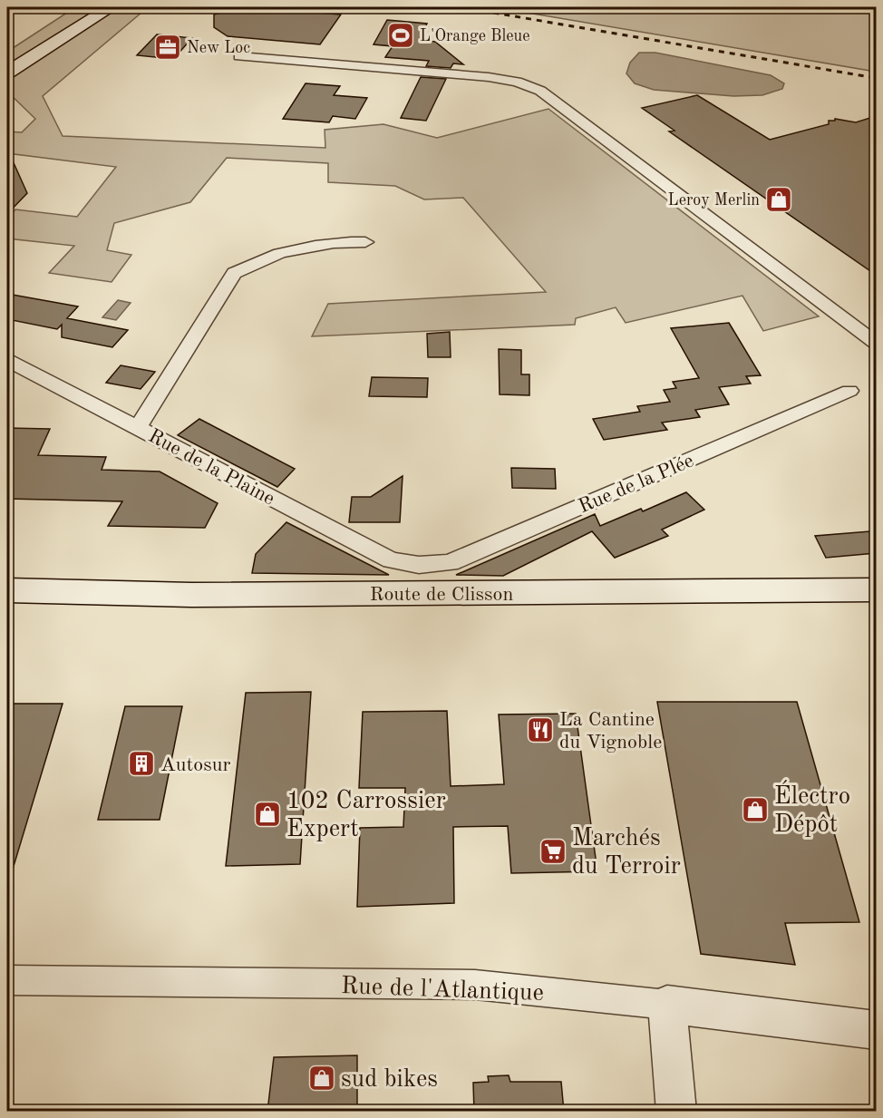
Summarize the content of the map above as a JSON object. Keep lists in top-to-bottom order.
{
  "streets": {
    "main road": ["Route de Clisson"],
    "street": ["Rue de la Plaine", "Rue de la Plée", "Rue de l'Atlantique"]
  },
  "crossings": [
    ["Rue de la Plaine", "Rue de la Plée"]
  ],
  "places": {
    "sports": ["L'Orange Bleue"],
    "office": ["New Loc"],
    "shop": [
      "Leroy Merlin",
      "Électro Dépôt",
      "102 Carrossier Expert",
      "sud bikes"
    ],
    "restaurant": ["La Cantine du Vignoble"],
    "building": ["Autosur"],
    "supermarket": ["Marchés du Terroir"]
  }
}
